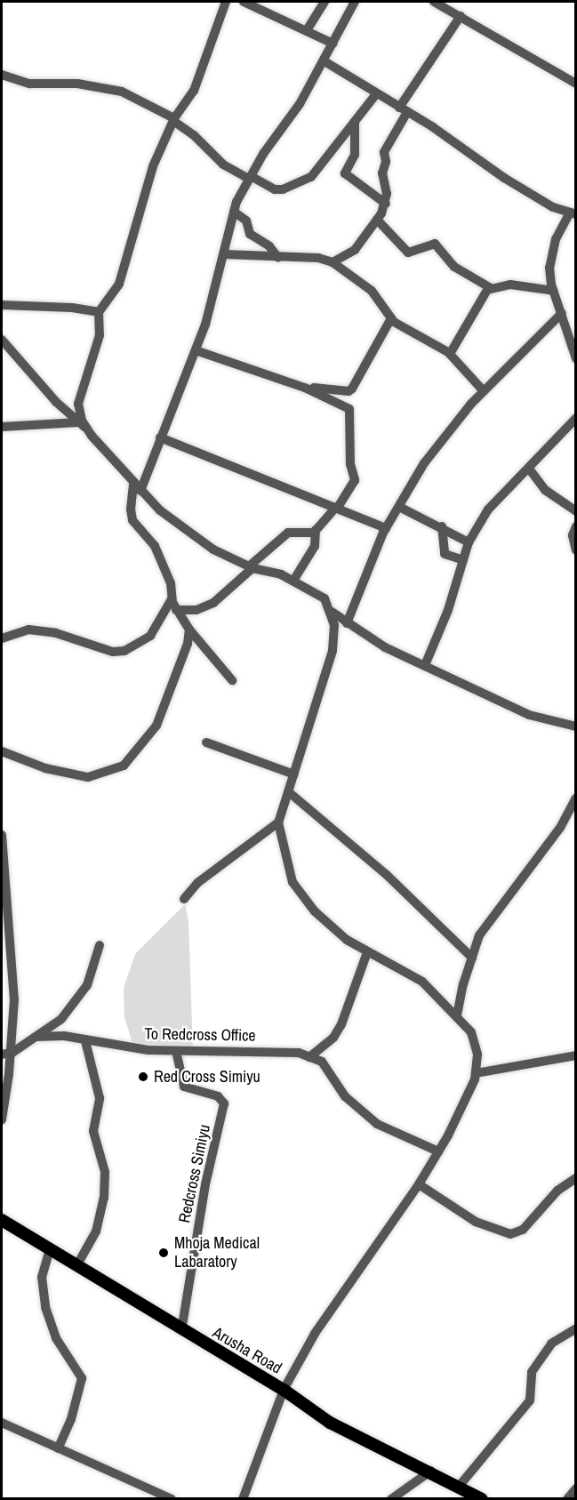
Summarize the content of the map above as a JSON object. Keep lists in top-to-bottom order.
{
  "streets": {
    "main road": ["Arusha Road"],
    "street": ["To Redcross Office", "Redcross Simiyu"]
  },
  "crossings": [
    ["To Redcross Office", "Redcross Simiyu"],
    ["Redcross Simiyu", "Arusha Road"]
  ],
  "places": ["Red Cross Simiyu", "Mhoja Medical Labaratory"]
}
